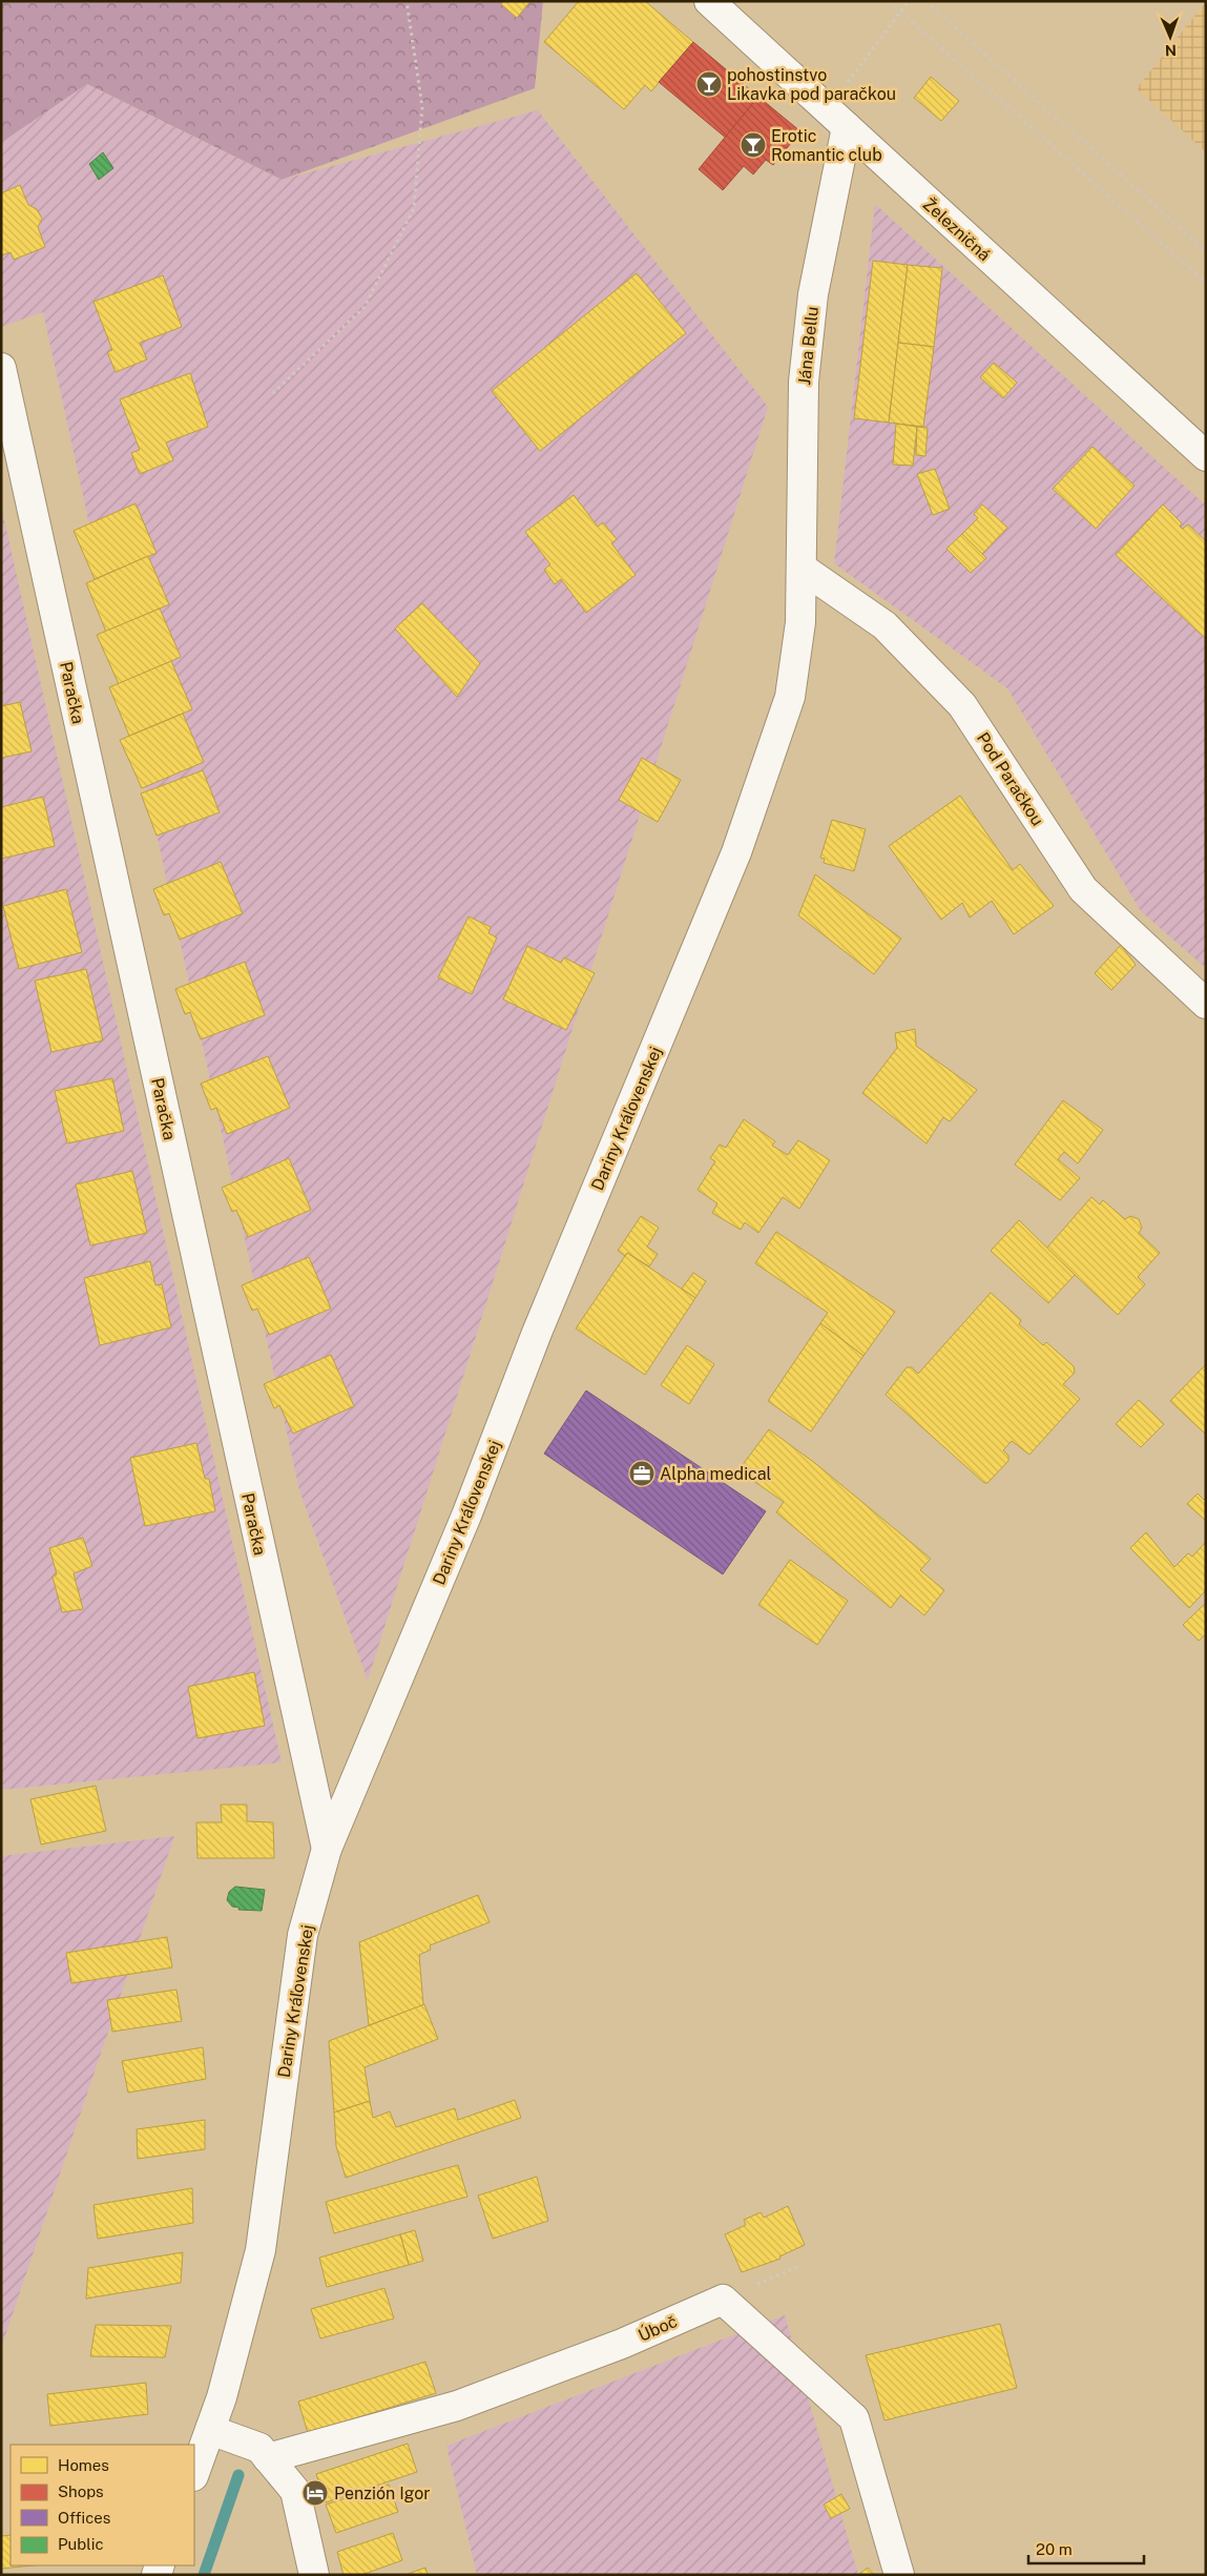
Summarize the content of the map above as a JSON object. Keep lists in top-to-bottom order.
{
  "streets": {
    "street": [
      "Železničná",
      "Jána Bellu",
      "Paračka",
      "Pod Paračkou",
      "Dariny Kráľovenskej",
      "Úboč"
    ]
  },
  "crossings": [
    ["Železničná", "Jána Bellu"],
    ["Jána Bellu", "Pod Paračkou"],
    ["Jána Bellu", "Dariny Kráľovenskej"],
    ["Paračka", "Dariny Kráľovenskej"],
    ["Pod Paračkou", "Dariny Kráľovenskej"]
  ],
  "places": {
    "bar": ["pohostinstvo Likavka pod paračkou", "Erotic Romantic club"],
    "office": ["Alpha medical"],
    "hotel": ["Penzión Igor"]
  },
  "legend": [
    "Homes",
    "Shops",
    "Offices",
    "Public"
  ],
  "scale_bar": "20 m",
  "north": "bottom"
}
